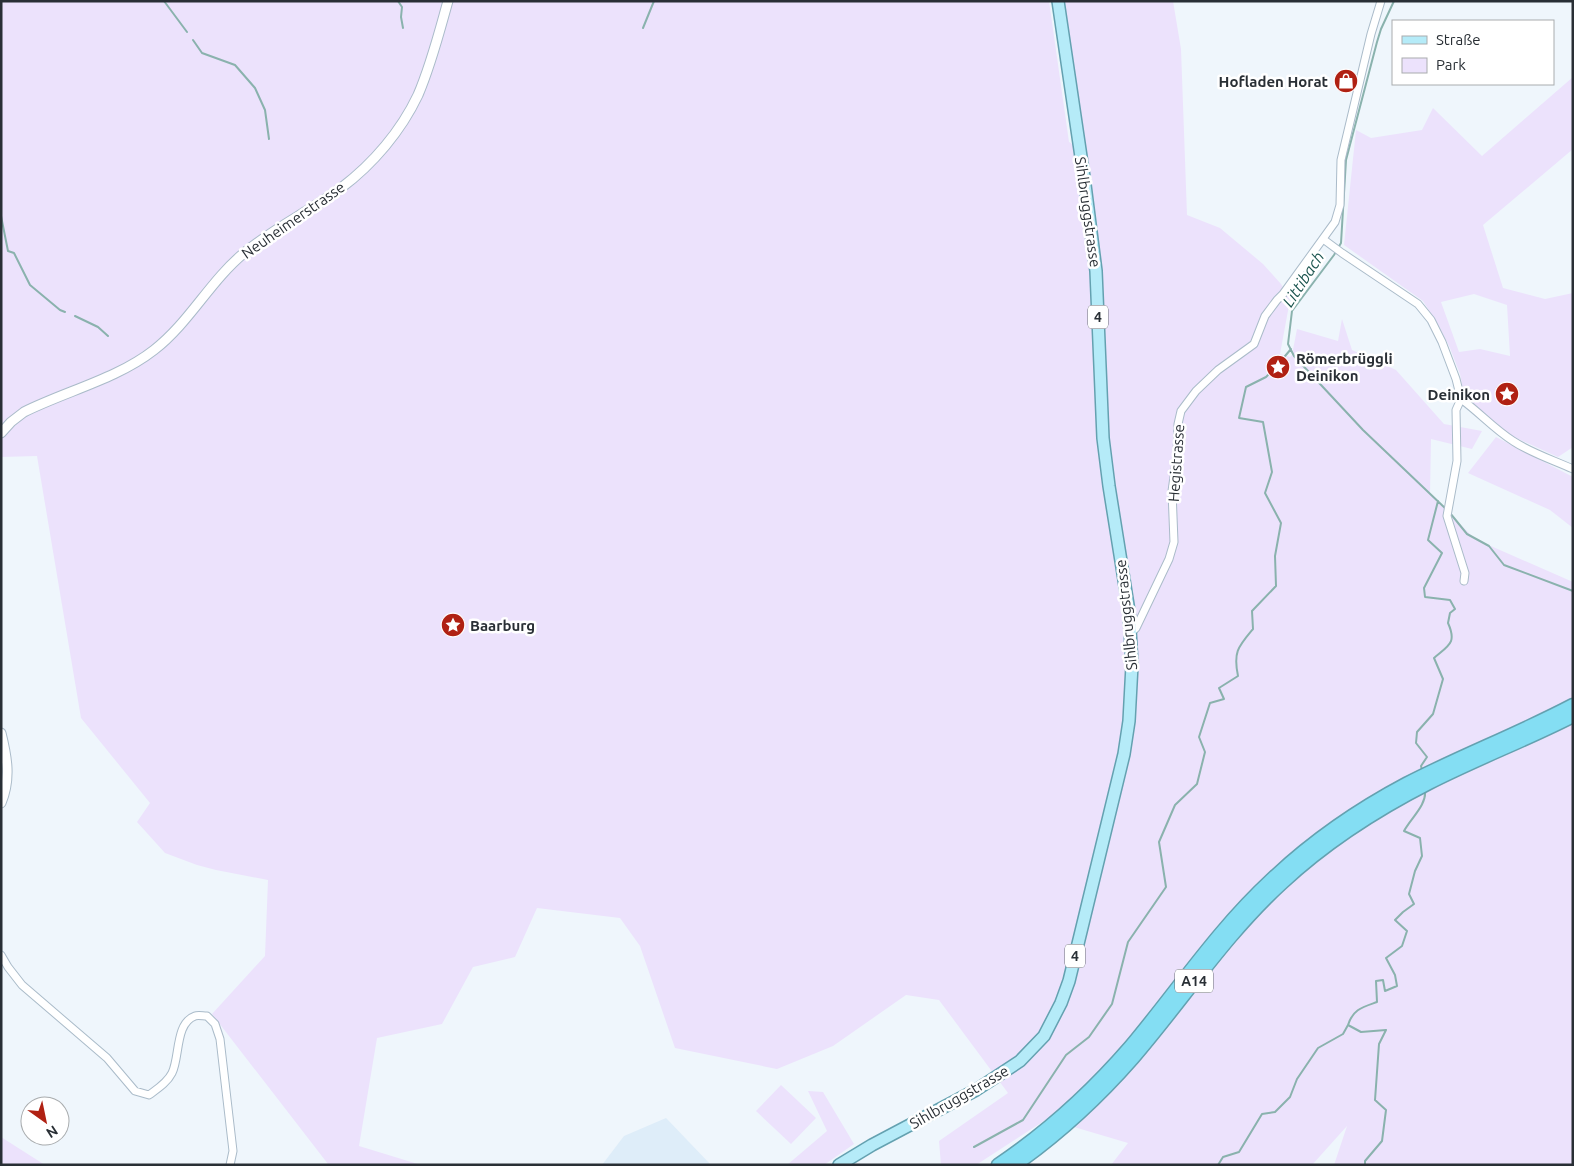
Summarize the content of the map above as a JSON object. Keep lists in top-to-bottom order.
{
  "streets": {
    "highway": ["A14"],
    "main road": ["Sihlbruggstrasse", "4"],
    "street": ["Neuheimerstrasse", "Hegistrasse"]
  },
  "crossings": [
    ["Sihlbruggstrasse", "Hegistrasse"]
  ],
  "water": ["Littibach"],
  "places": {
    "shop": ["Hofladen Horat"],
    "place": ["Römerbrüggli Deinikon", "Deinikon", "Baarburg"]
  },
  "legend": ["Straße", "Park"],
  "north": "bottom right"
}
